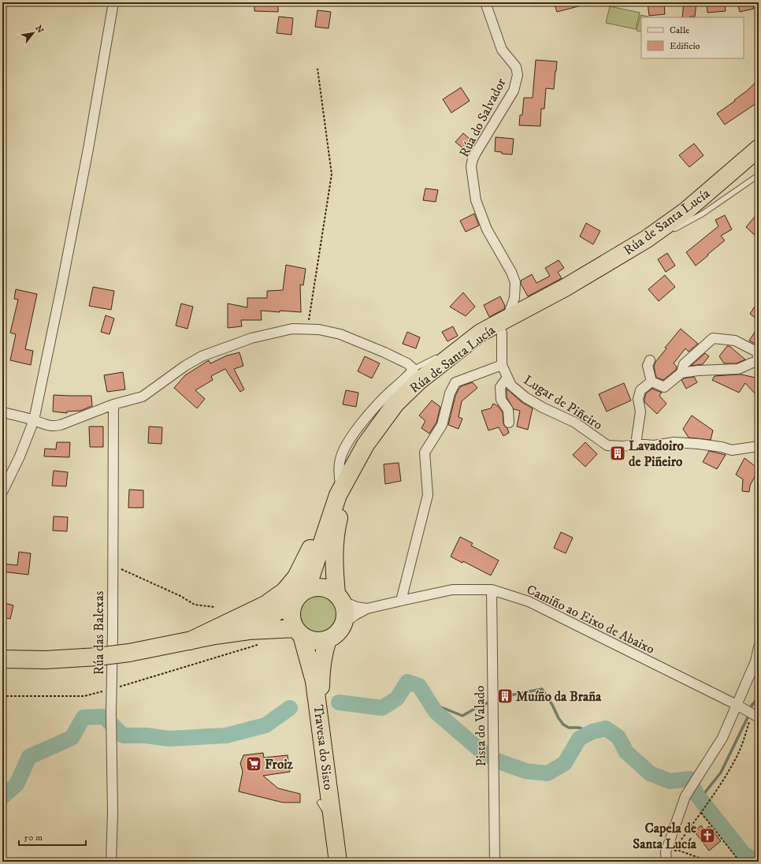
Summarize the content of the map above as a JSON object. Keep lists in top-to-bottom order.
{
  "streets": {
    "highway": ["Rúa de Santa Lucía", "Travesa do Sisto"],
    "street": [
      "Rúa do Salvador",
      "Lugar de Piñeiro",
      "Camiño ao Eixo de Abaixo",
      "Rúa das Balexas",
      "Pista do Valado"
    ]
  },
  "crossings": [
    ["Rúa do Salvador", "Rúa de Santa Lucía"],
    ["Rúa de Santa Lucía", "Lugar de Piñeiro"],
    ["Rúa de Santa Lucía", "Travesa do Sisto"],
    ["Camiño ao Eixo de Abaixo", "Pista do Valado"]
  ],
  "places": {
    "building": ["Lavadoiro de Piñeiro", "Muíño da Braña"],
    "supermarket": ["Froiz"],
    "church": ["Capela de Santa Lucía"]
  },
  "legend": ["Calle", "Edificio"],
  "scale_bar": "50 m",
  "north": "top right"
}
